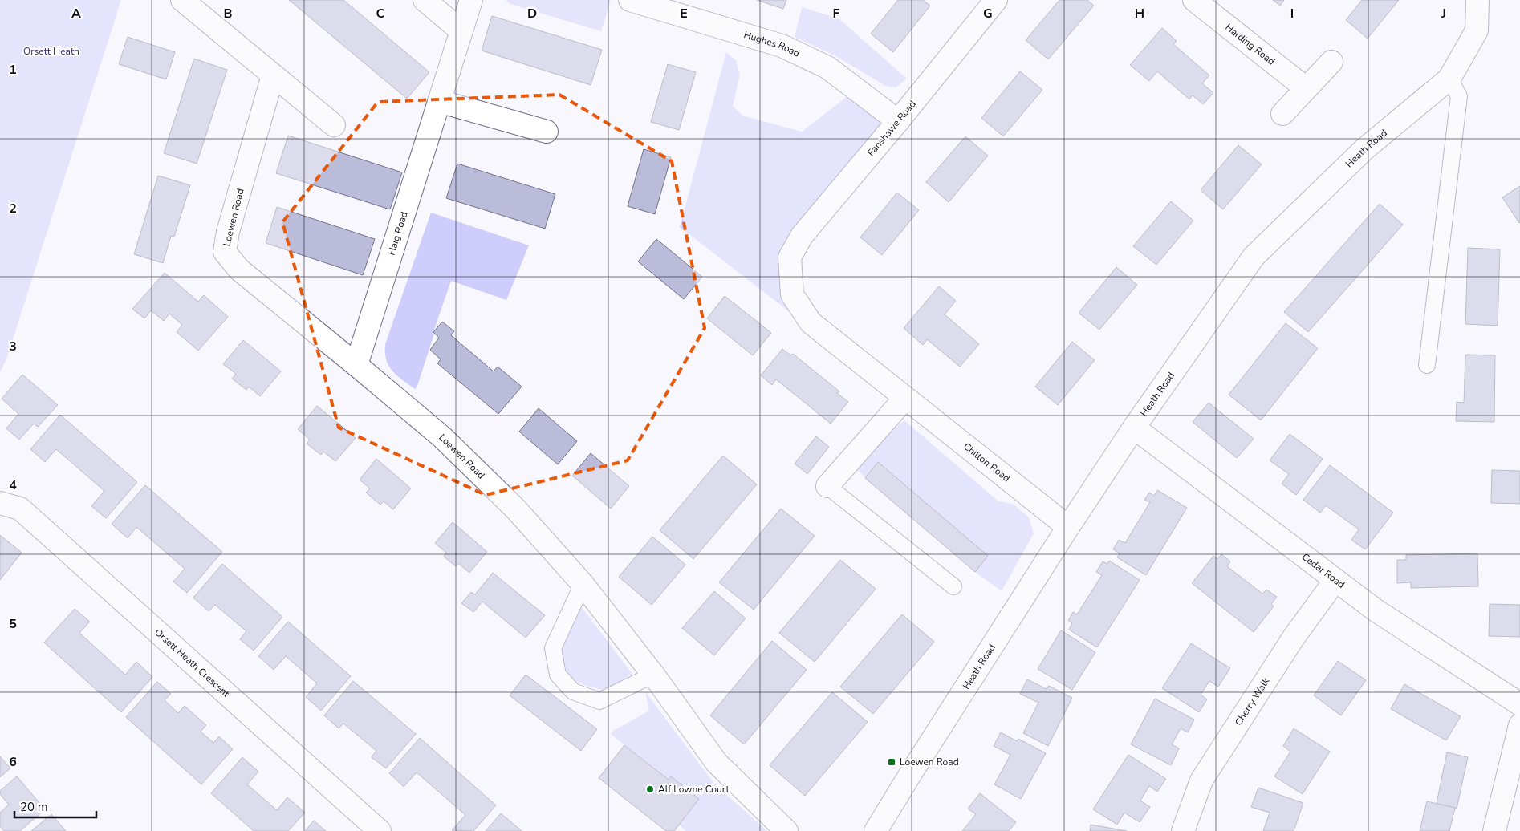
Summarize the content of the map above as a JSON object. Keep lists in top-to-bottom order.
{
  "streets": {
    "street": [
      "Harding Road",
      "Hughes Road",
      "Fanshawe Road",
      "Heath Road",
      "Loewen Road",
      "Haig Road",
      "Chilton Road",
      "Cedar Road",
      "Orsett Heath Crescent",
      "Cherry Walk"
    ]
  },
  "crossings": [
    ["Hughes Road", "Fanshawe Road"],
    ["Fanshawe Road", "Chilton Road"],
    ["Heath Road", "Chilton Road"],
    ["Heath Road", "Cedar Road"],
    ["Loewen Road", "Haig Road"],
    ["Cedar Road", "Cherry Walk"]
  ],
  "parks": ["Orsett Heath"],
  "places": {
    "transit": ["Loewen Road"],
    "other": ["Alf Lowne Court"]
  },
  "scale_bar": "20 m",
  "grid": {
    "columns": [
      "A",
      "B",
      "C",
      "D",
      "E",
      "F",
      "G",
      "H",
      "I",
      "J"
    ],
    "rows": [
      "1",
      "2",
      "3",
      "4",
      "5",
      "6"
    ]
  }
}
